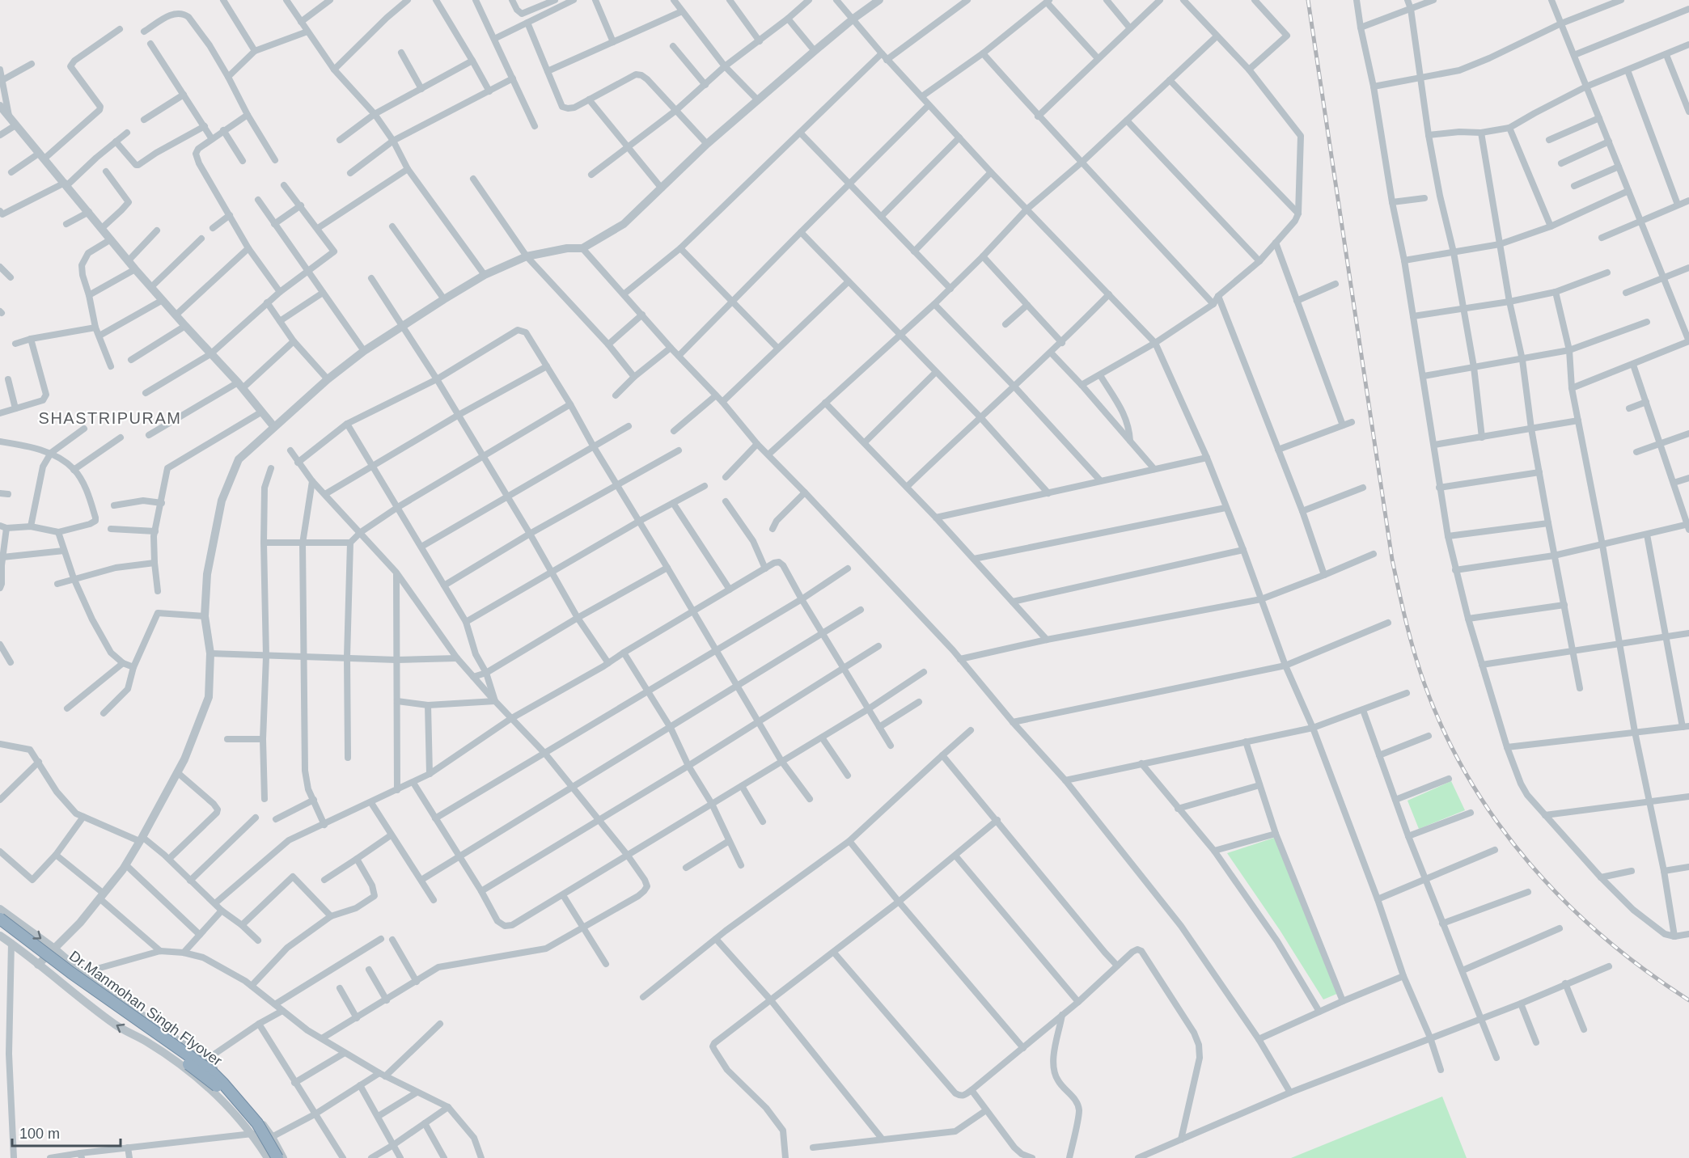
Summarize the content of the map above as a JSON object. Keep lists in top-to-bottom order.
{
  "streets": {
    "highway": ["Dr.Manmohan Singh Flyover"]
  },
  "districts": ["SHASTRIPURAM"],
  "scale_bar": "100 m"
}
